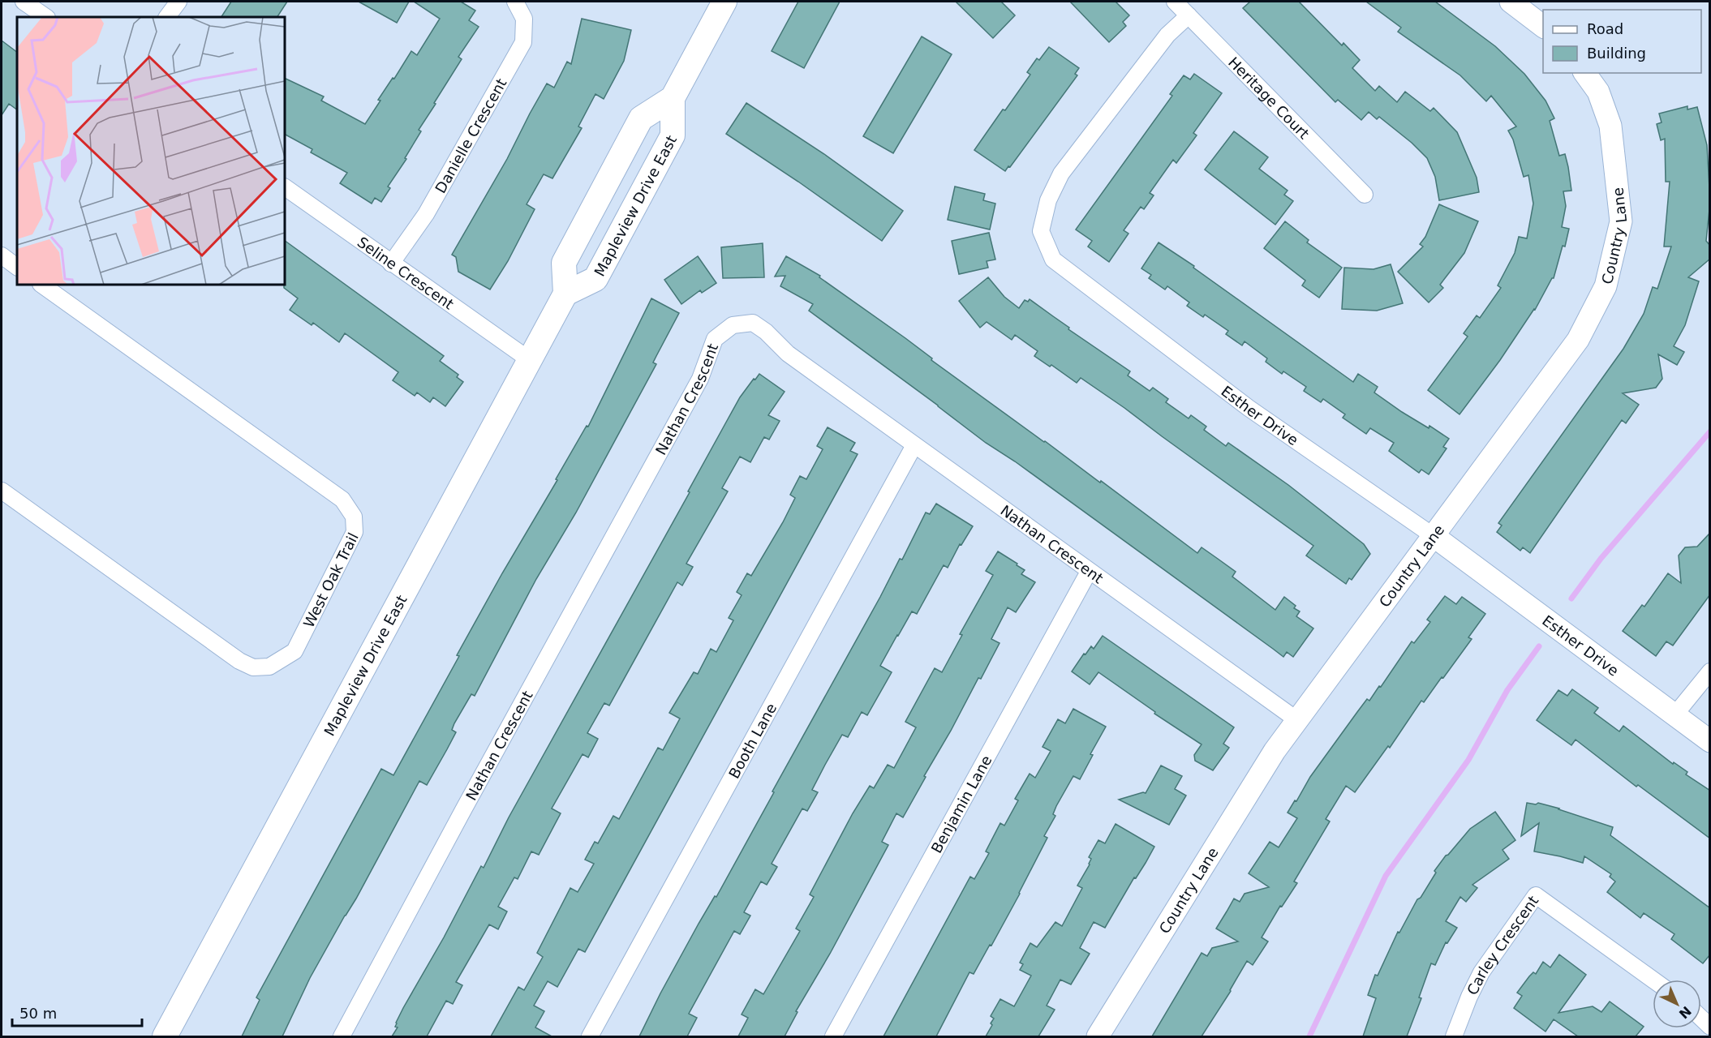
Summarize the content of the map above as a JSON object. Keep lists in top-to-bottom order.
{
  "streets": {
    "main road": ["Mapleview Drive East"],
    "street": [
      "Heritage Court",
      "Danielle Crescent",
      "Country Lane",
      "Seline Crescent",
      "Nathan Crescent",
      "Esther Drive",
      "West Oak Trail",
      "Booth Lane",
      "Benjamin Lane",
      "Carley Crescent"
    ]
  },
  "crossings": [
    ["Heritage Court", "Esther Drive"],
    ["Danielle Crescent", "Seline Crescent"],
    ["Mapleview Drive East", "Seline Crescent"],
    ["Country Lane", "Nathan Crescent"],
    ["Country Lane", "Esther Drive"],
    ["Nathan Crescent", "Booth Lane"],
    ["Nathan Crescent", "Benjamin Lane"]
  ],
  "legend": ["Road", "Building"],
  "scale_bar": "50 m",
  "north": "bottom right"
}
